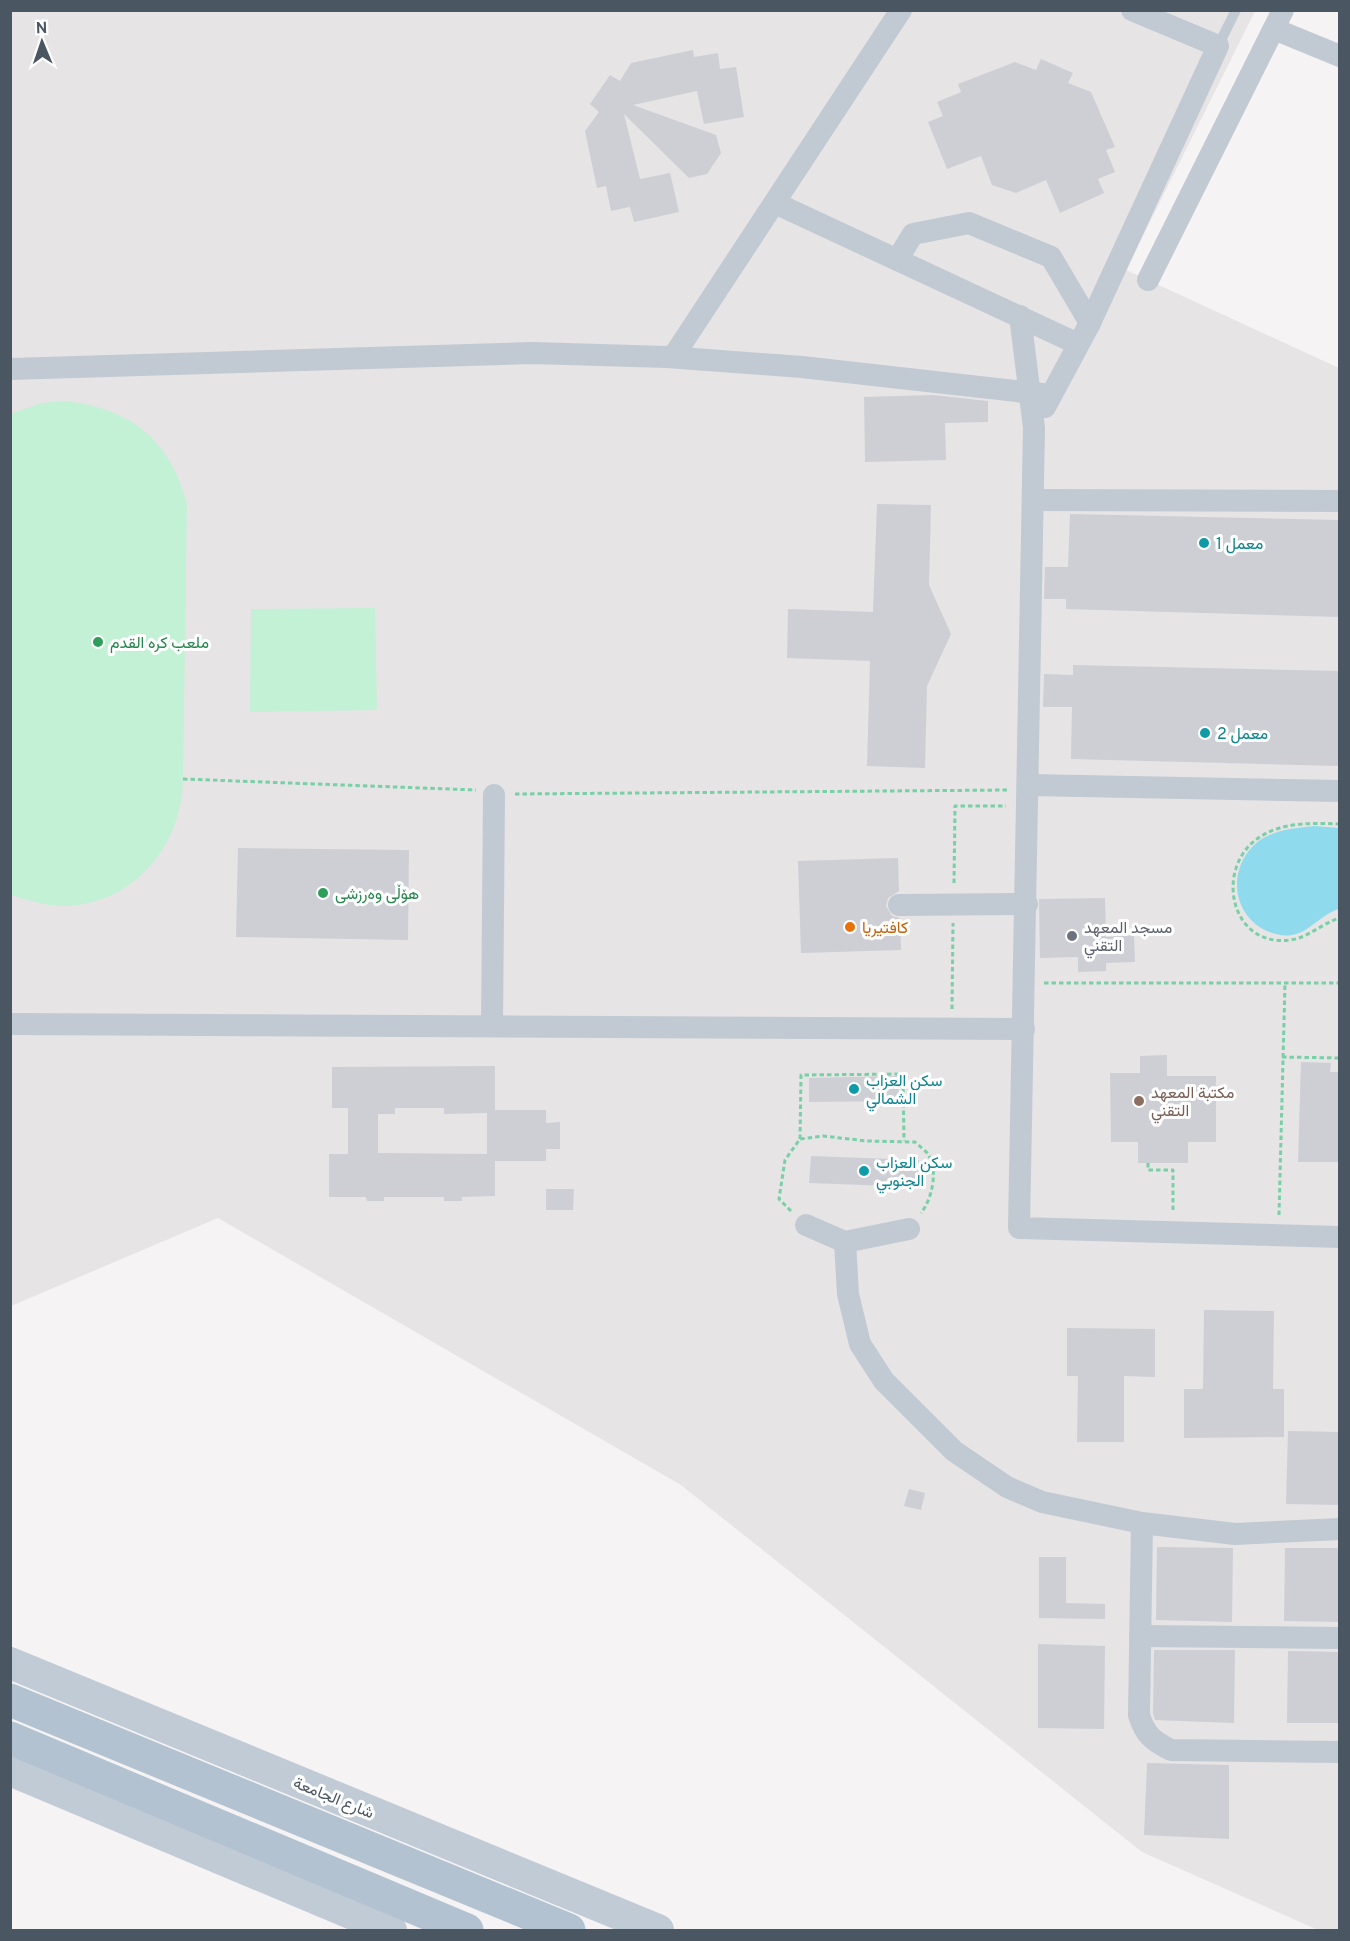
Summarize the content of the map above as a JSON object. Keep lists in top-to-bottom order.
{
  "streets": {
    "street": ["شارع الجامعة"]
  },
  "places": [
    "معمل 1",
    "ملعب كره القدم",
    "معمل 2",
    "هۆڵی وەرزشی",
    "کافتیریا",
    "مسجد المعهد التقني",
    "سكن العزاب الشمالي",
    "مكتبة المعهد التقني",
    "سكن العزاب الجنوبي"
  ],
  "north": "top"
}
